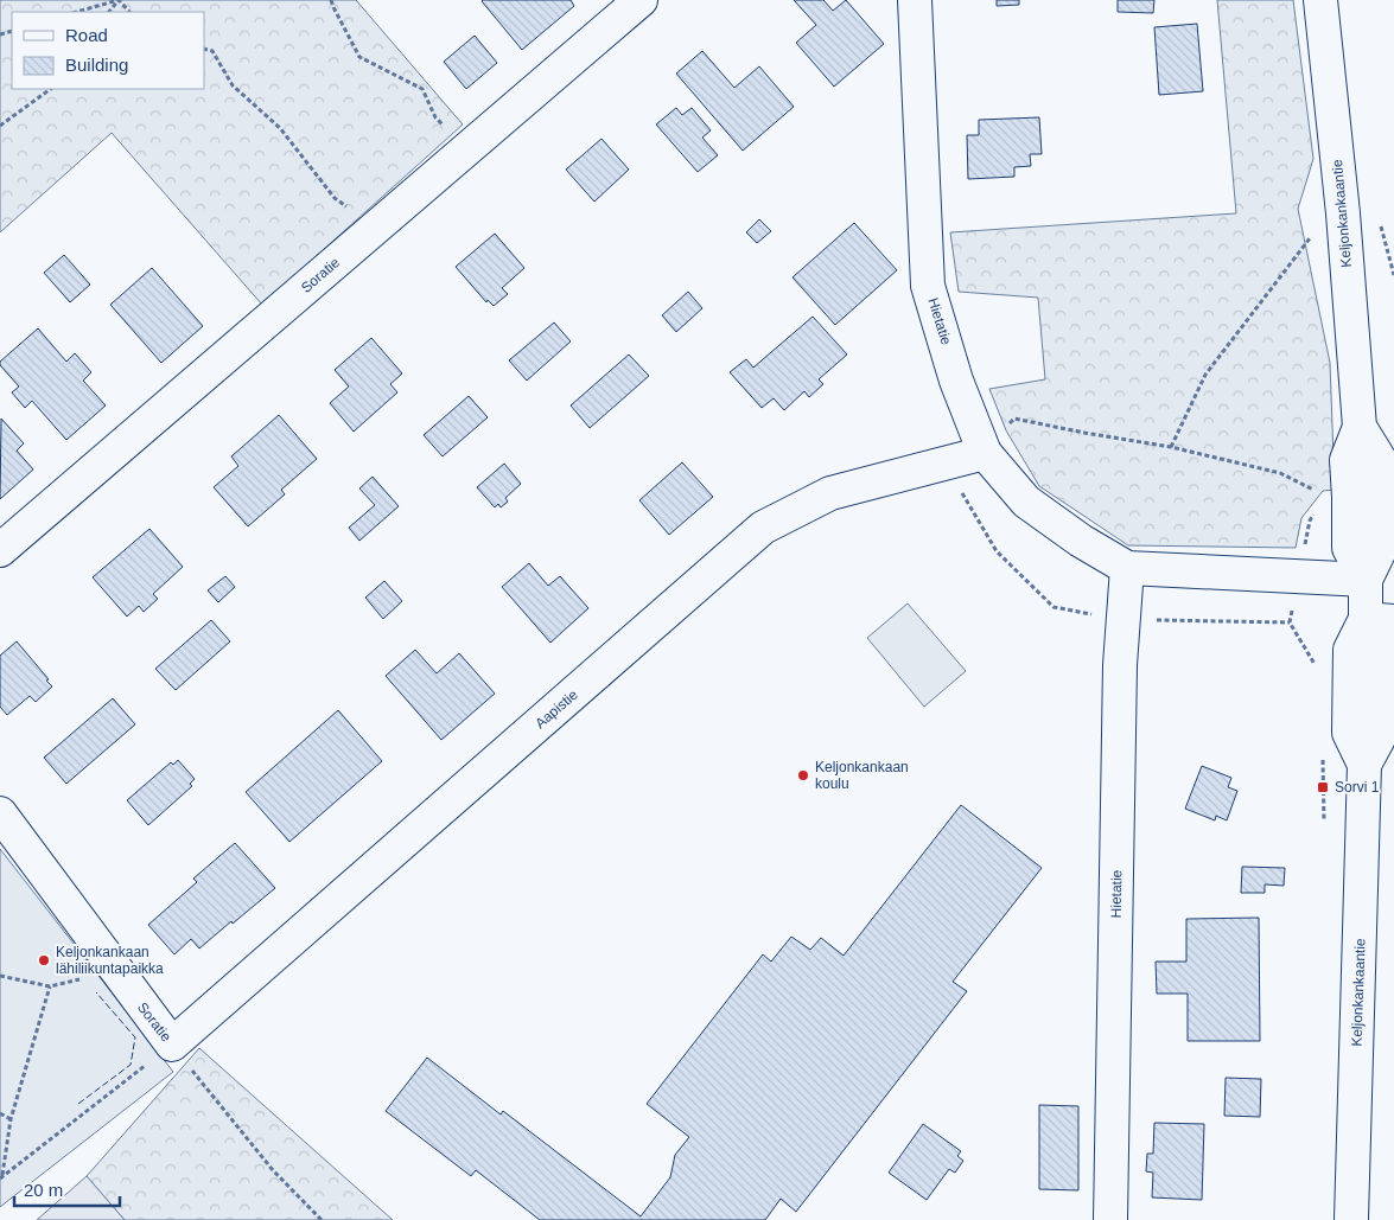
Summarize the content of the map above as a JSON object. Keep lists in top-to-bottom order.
{
  "streets": {
    "street": [
      "Keljonkankaantie",
      "Soratie",
      "Hietatie",
      "Aapistie"
    ]
  },
  "crossings": [
    ["Keljonkankaantie", "Hietatie"],
    ["Soratie", "Aapistie"],
    ["Hietatie", "Aapistie"]
  ],
  "places": {
    "other": ["Keljonkankaan koulu", "Keljonkankaan lähiliikuntapaikka"],
    "transit": ["Sorvi 1"]
  },
  "legend": ["Road", "Building"],
  "scale_bar": "20 m"
}
